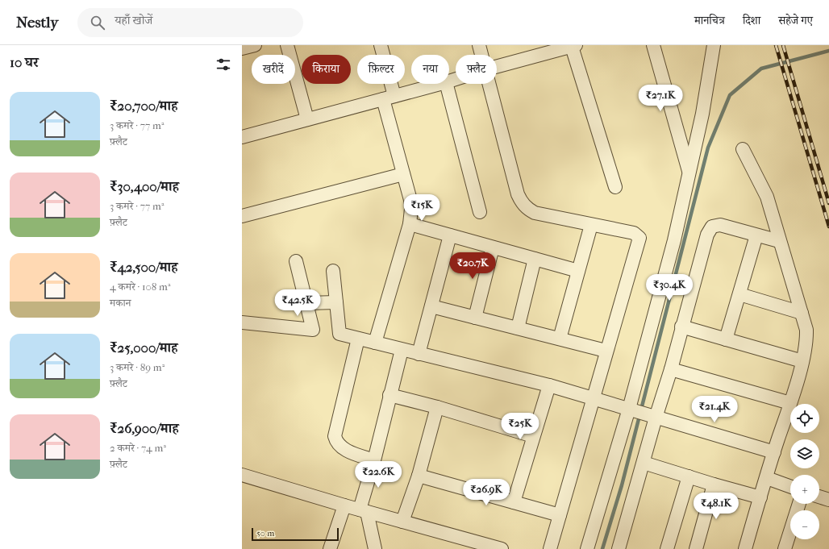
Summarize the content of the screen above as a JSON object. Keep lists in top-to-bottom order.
{
  "scale_bar": "50 m",
  "page": {
    "header": "Nestly",
    "search": "यहाँ खोजें",
    "nav": ["मानचित्र", "दिशा", "सहेजे गए"],
    "heading": "10 घर",
    "chip": [
      "खरीदें",
      "किराया",
      "फ़िल्टर",
      "नया",
      "फ़्लैट"
    ],
    "list": [
      {
        "name": "₹20,700/माह",
        "note": "3 कमरे · 77 m² · फ़्लैट"
      },
      {
        "name": "₹30,400/माह",
        "note": "3 कमरे · 77 m² · फ़्लैट"
      },
      {
        "name": "₹42,500/माह",
        "note": "4 कमरे · 108 m² · मकान"
      },
      {
        "name": "₹25,000/माह",
        "note": "3 कमरे · 89 m² · फ़्लैट"
      },
      {
        "name": "₹26,900/माह",
        "note": "2 कमरे · 74 m² · फ़्लैट"
      }
    ],
    "price": [
      "₹27.1K",
      "₹15K",
      "₹20.7K",
      "₹30.4K",
      "₹42.5K",
      "₹21.4K",
      "₹25K",
      "₹22.6K",
      "₹26.9K",
      "₹48.1K"
    ],
    "map_buttons": ["+", "−"],
    "scale": "50 m"
  }
}
